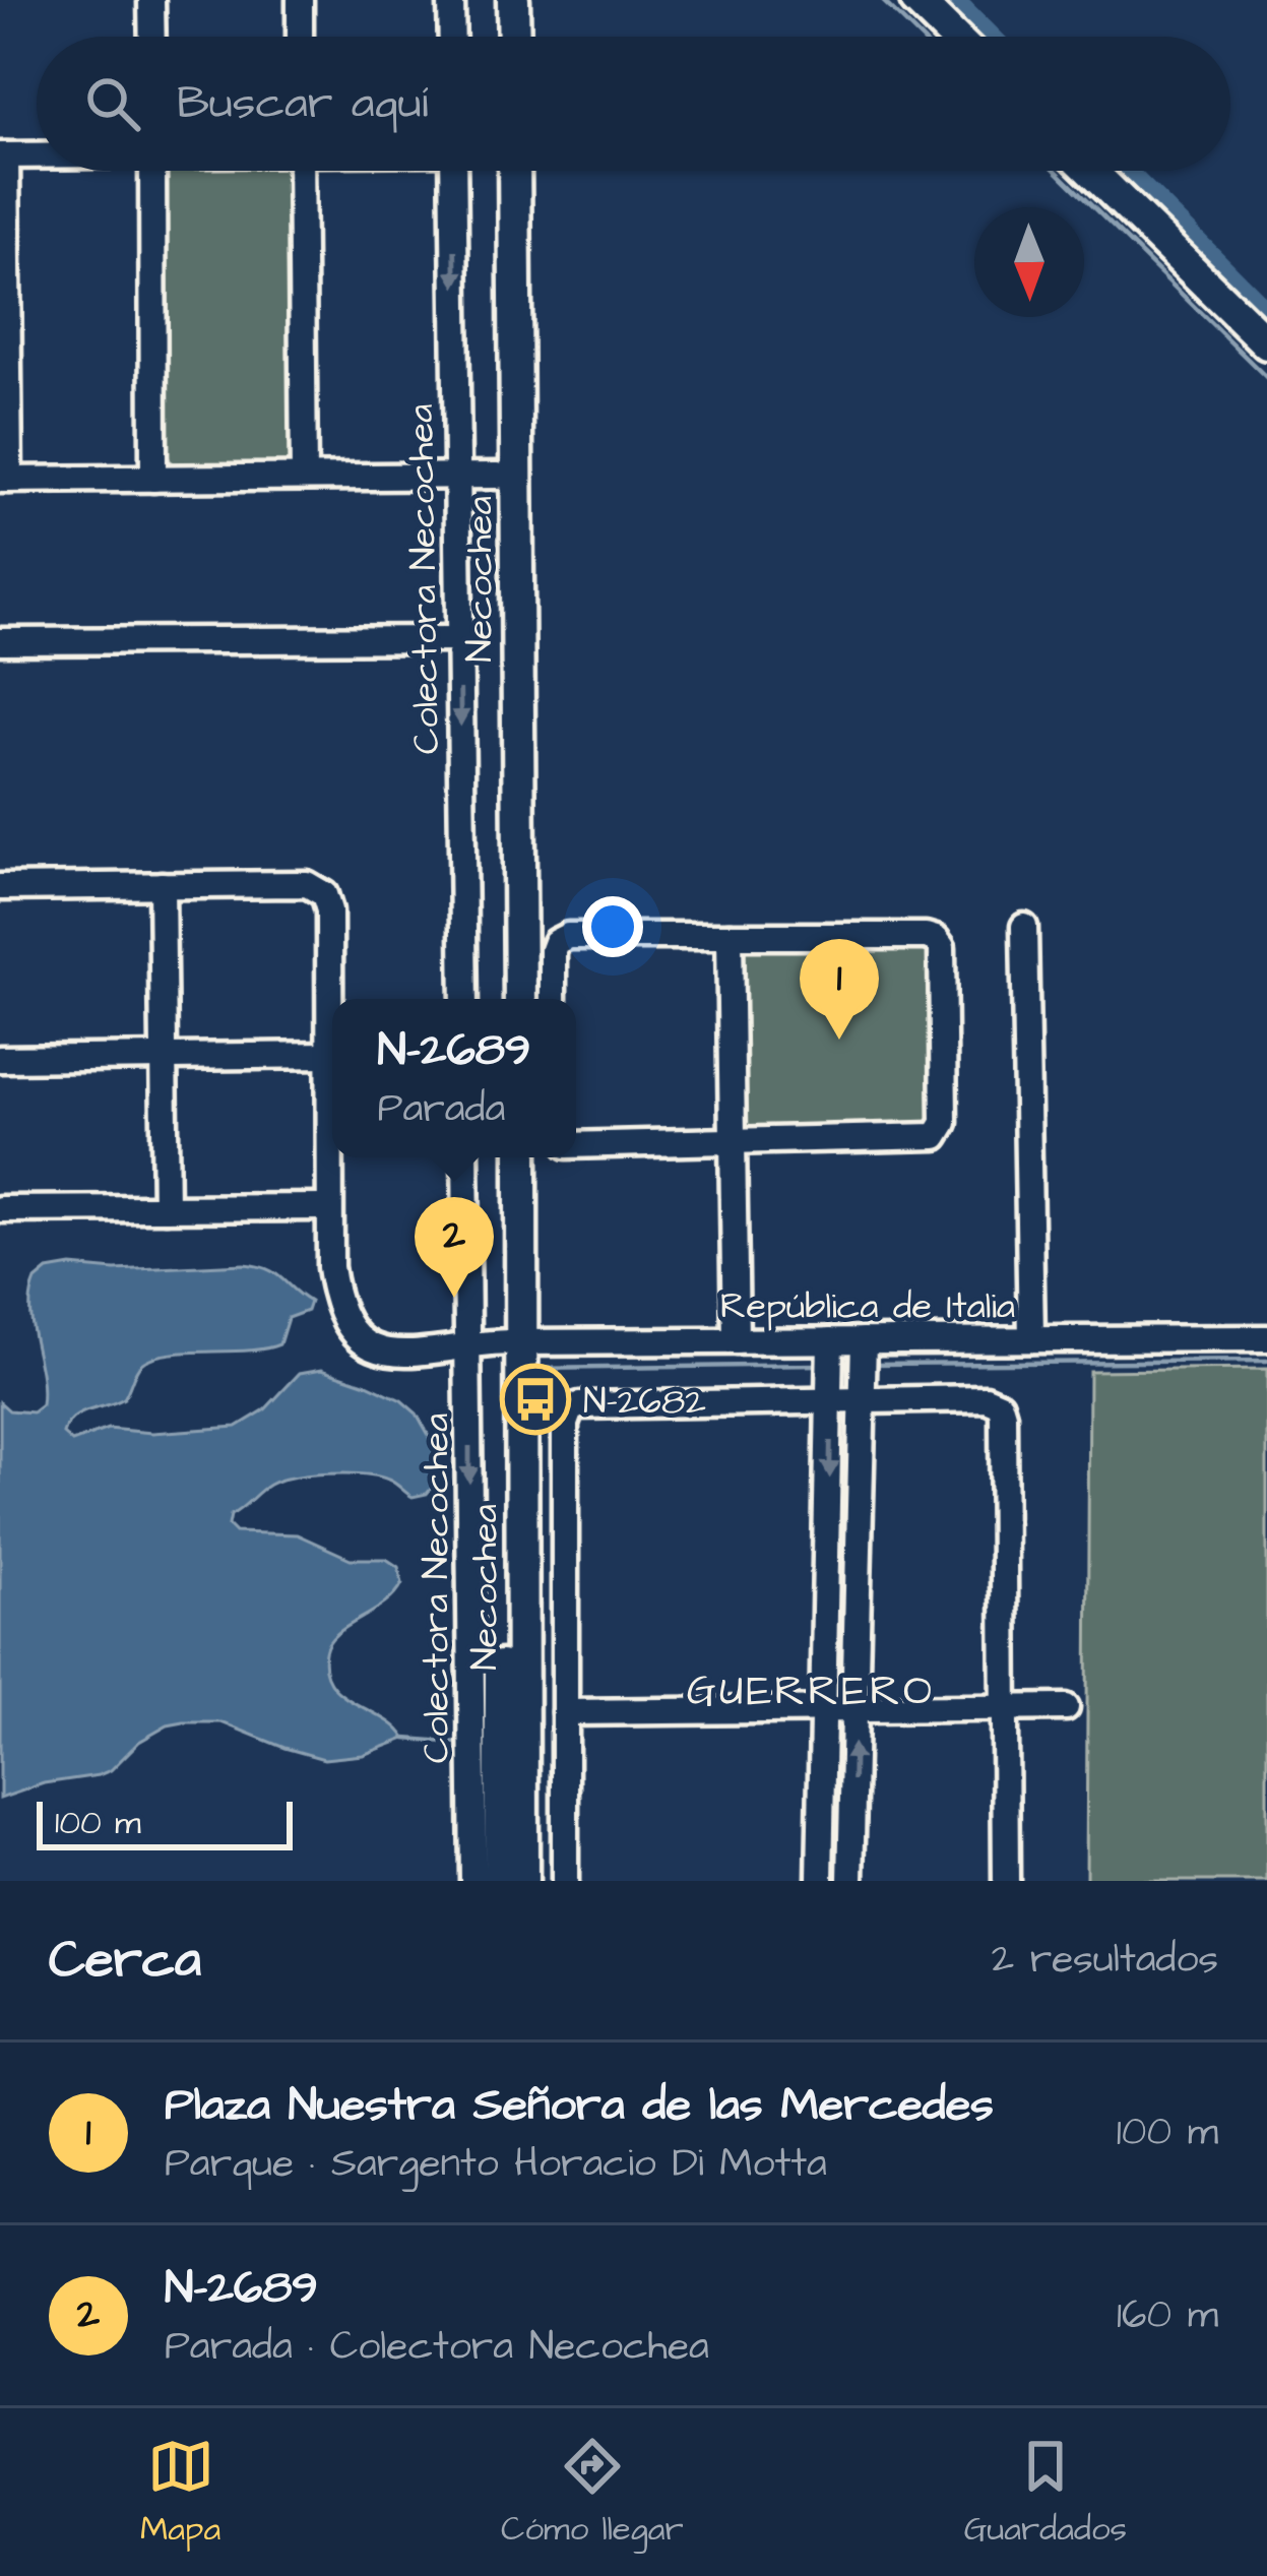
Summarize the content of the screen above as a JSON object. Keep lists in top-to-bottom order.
{
  "streets": {
    "main road": ["Necochea"],
    "street": ["Colectora Necochea", "República de Italia"]
  },
  "crossings": [
    ["Colectora Necochea", "República de Italia"],
    ["Necochea", "República de Italia"]
  ],
  "districts": ["GUERRERO"],
  "places": {
    "bus stop": ["N-2682"]
  },
  "scale_bar": "100 m",
  "north": "bottom",
  "page": {
    "search": "Buscar aquí",
    "pins": ["1", "2"],
    "popup": ["N-2689", "Parada"],
    "scale": "100 m",
    "heading": ["Cerca", "2 resultados"],
    "list": [
      {
        "mark": "1",
        "name": "Plaza Nuestra Señora de las Mercedes",
        "note": "Parque · Sargento Horacio Di Motta",
        "value": "100 m"
      },
      {
        "mark": "2",
        "name": "N-2689",
        "note": "Parada · Colectora Necochea",
        "value": "160 m"
      }
    ],
    "nav": ["Mapa", "Cómo llegar", "Guardados"]
  }
}
